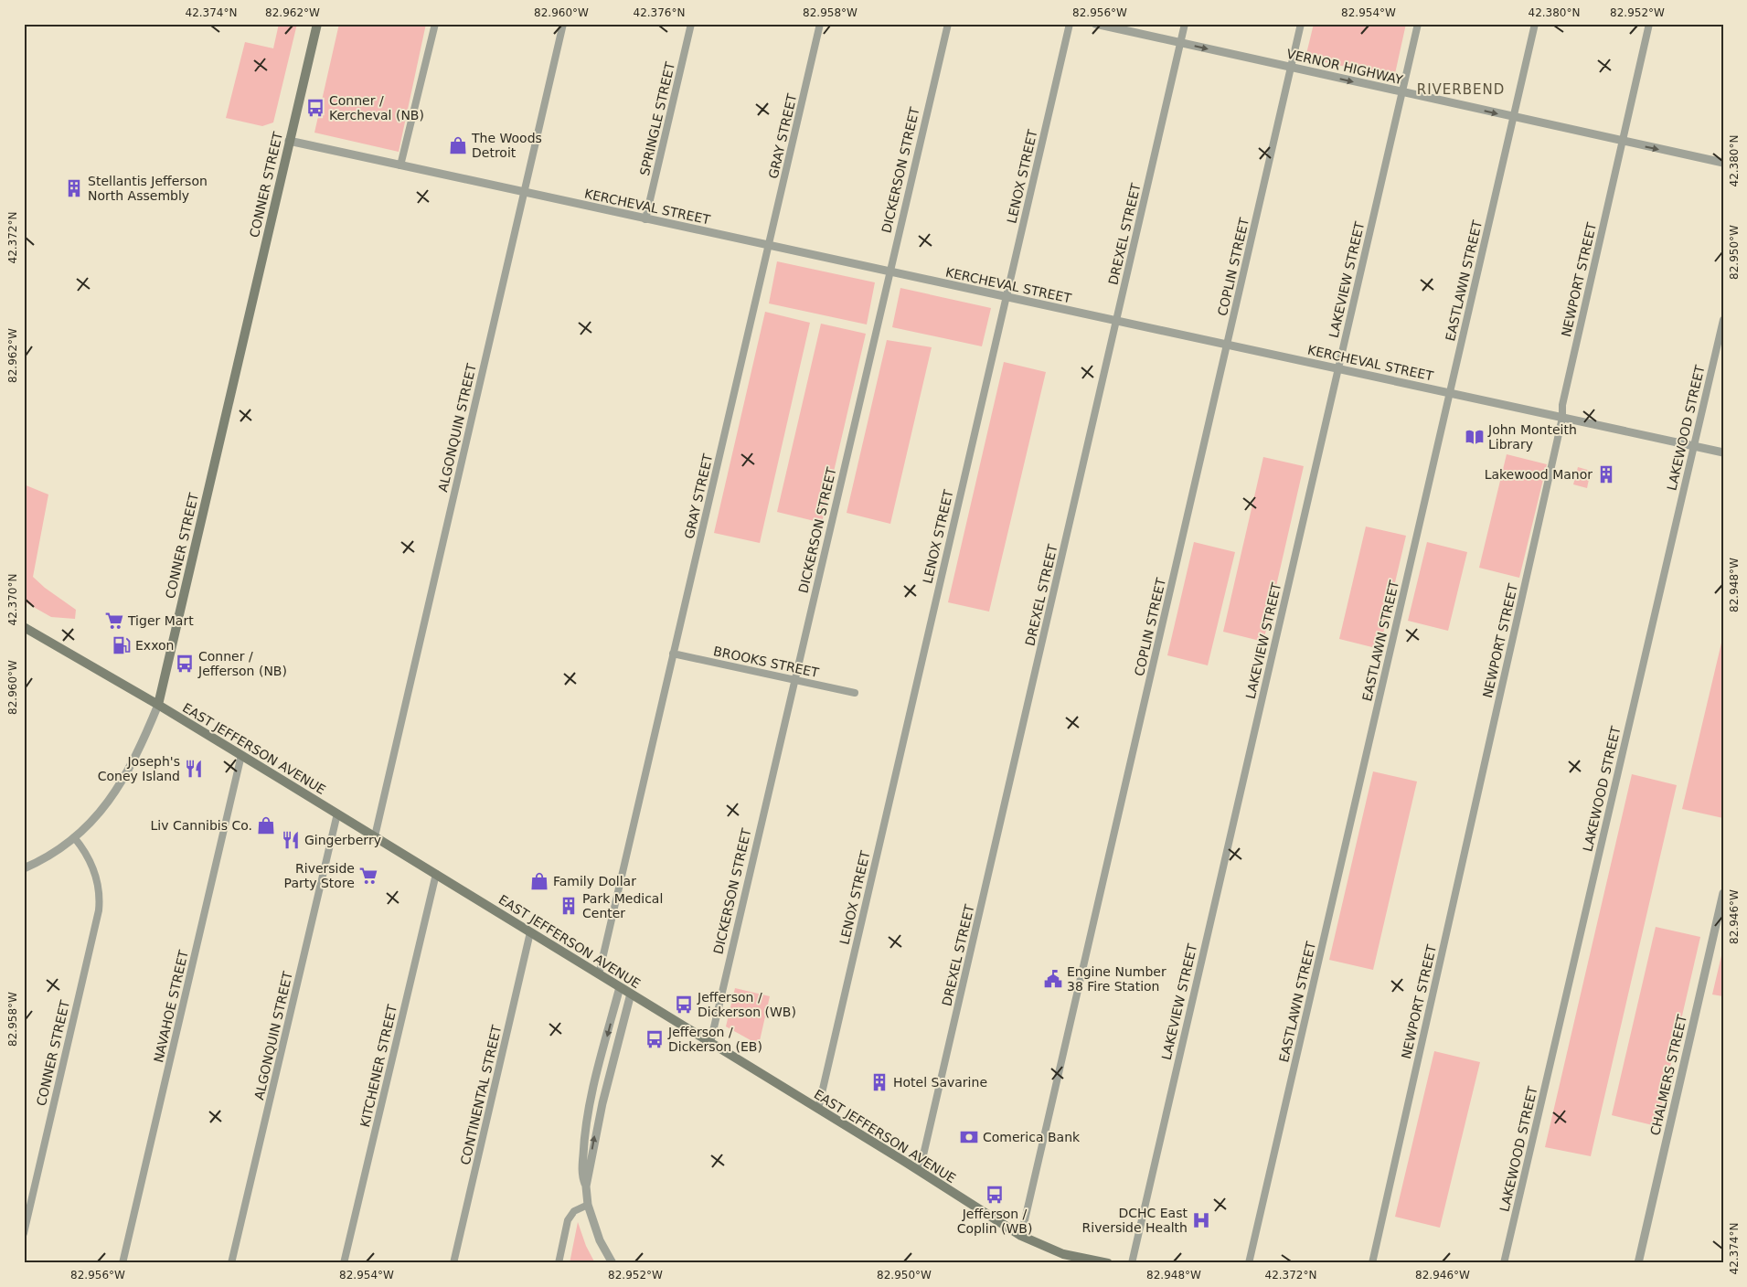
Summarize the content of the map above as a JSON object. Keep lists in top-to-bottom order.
{
  "streets": {
    "main road": ["CONNER STREET", "EAST JEFFERSON AVENUE"],
    "street": [
      "VERNOR HIGHWAY",
      "SPRINGLE STREET",
      "GRAY STREET",
      "DICKERSON STREET",
      "LENOX STREET",
      "KERCHEVAL STREET",
      "DREXEL STREET",
      "COPLIN STREET",
      "LAKEVIEW STREET",
      "NEWPORT STREET",
      "EASTLAWN STREET",
      "ALGONQUIN STREET",
      "LAKEWOOD STREET",
      "BROOKS STREET",
      "NAVAHOE STREET",
      "KITCHENER STREET",
      "CHALMERS STREET",
      "CONTINENTAL STREET"
    ]
  },
  "crossings": [
    ["VERNOR HIGHWAY", "DREXEL STREET"],
    ["VERNOR HIGHWAY", "COPLIN STREET"],
    ["VERNOR HIGHWAY", "LAKEVIEW STREET"],
    ["VERNOR HIGHWAY", "NEWPORT STREET"],
    ["VERNOR HIGHWAY", "EASTLAWN STREET"],
    ["SPRINGLE STREET", "KERCHEVAL STREET"],
    ["GRAY STREET", "KERCHEVAL STREET"],
    ["GRAY STREET", "BROOKS STREET"],
    ["GRAY STREET", "EAST JEFFERSON AVENUE"],
    ["DICKERSON STREET", "KERCHEVAL STREET"],
    ["DICKERSON STREET", "BROOKS STREET"],
    ["DICKERSON STREET", "EAST JEFFERSON AVENUE"],
    ["LENOX STREET", "KERCHEVAL STREET"],
    ["LENOX STREET", "EAST JEFFERSON AVENUE"],
    ["CONNER STREET", "KERCHEVAL STREET"],
    ["CONNER STREET", "EAST JEFFERSON AVENUE"],
    ["KERCHEVAL STREET", "DREXEL STREET"],
    ["KERCHEVAL STREET", "COPLIN STREET"],
    ["KERCHEVAL STREET", "LAKEVIEW STREET"],
    ["KERCHEVAL STREET", "NEWPORT STREET"],
    ["KERCHEVAL STREET", "EASTLAWN STREET"],
    ["KERCHEVAL STREET", "ALGONQUIN STREET"],
    ["KERCHEVAL STREET", "LAKEWOOD STREET"],
    ["DREXEL STREET", "EAST JEFFERSON AVENUE"],
    ["COPLIN STREET", "EAST JEFFERSON AVENUE"],
    ["ALGONQUIN STREET", "EAST JEFFERSON AVENUE"],
    ["EAST JEFFERSON AVENUE", "NAVAHOE STREET"],
    ["EAST JEFFERSON AVENUE", "KITCHENER STREET"],
    ["EAST JEFFERSON AVENUE", "CONTINENTAL STREET"]
  ],
  "one_way": ["VERNOR HIGHWAY"],
  "districts": ["RIVERBEND"],
  "places": {
    "bus stop": [
      "Conner / Kercheval (NB)",
      "Conner / Jefferson (NB)",
      "Jefferson / Dickerson (WB)",
      "Jefferson / Dickerson (EB)",
      "Jefferson / Coplin (WB)"
    ],
    "shop": ["The Woods Detroit", "Liv Cannibis Co.", "Family Dollar"],
    "building": [
      "Stellantis Jefferson North Assembly",
      "Lakewood Manor",
      "Park Medical Center",
      "Hotel Savarine"
    ],
    "library": ["John Monteith Library"],
    "supermarket": ["Tiger Mart", "Riverside Party Store"],
    "fuel station": ["Exxon"],
    "restaurant": ["Joseph's Coney Island", "Gingerberry"],
    "public building": ["Engine Number 38 Fire Station"],
    "bank": ["Comerica Bank"],
    "hospital": ["DCHC East Riverside Health"]
  },
  "coordinates": [
    "42.374°N",
    "82.962°W",
    "82.960°W",
    "42.376°N",
    "82.958°W",
    "82.956°W",
    "82.954°W",
    "42.380°N",
    "82.952°W",
    "42.372°N",
    "82.950°W",
    "82.948°W",
    "42.370°N",
    "82.946°W"
  ]
}
